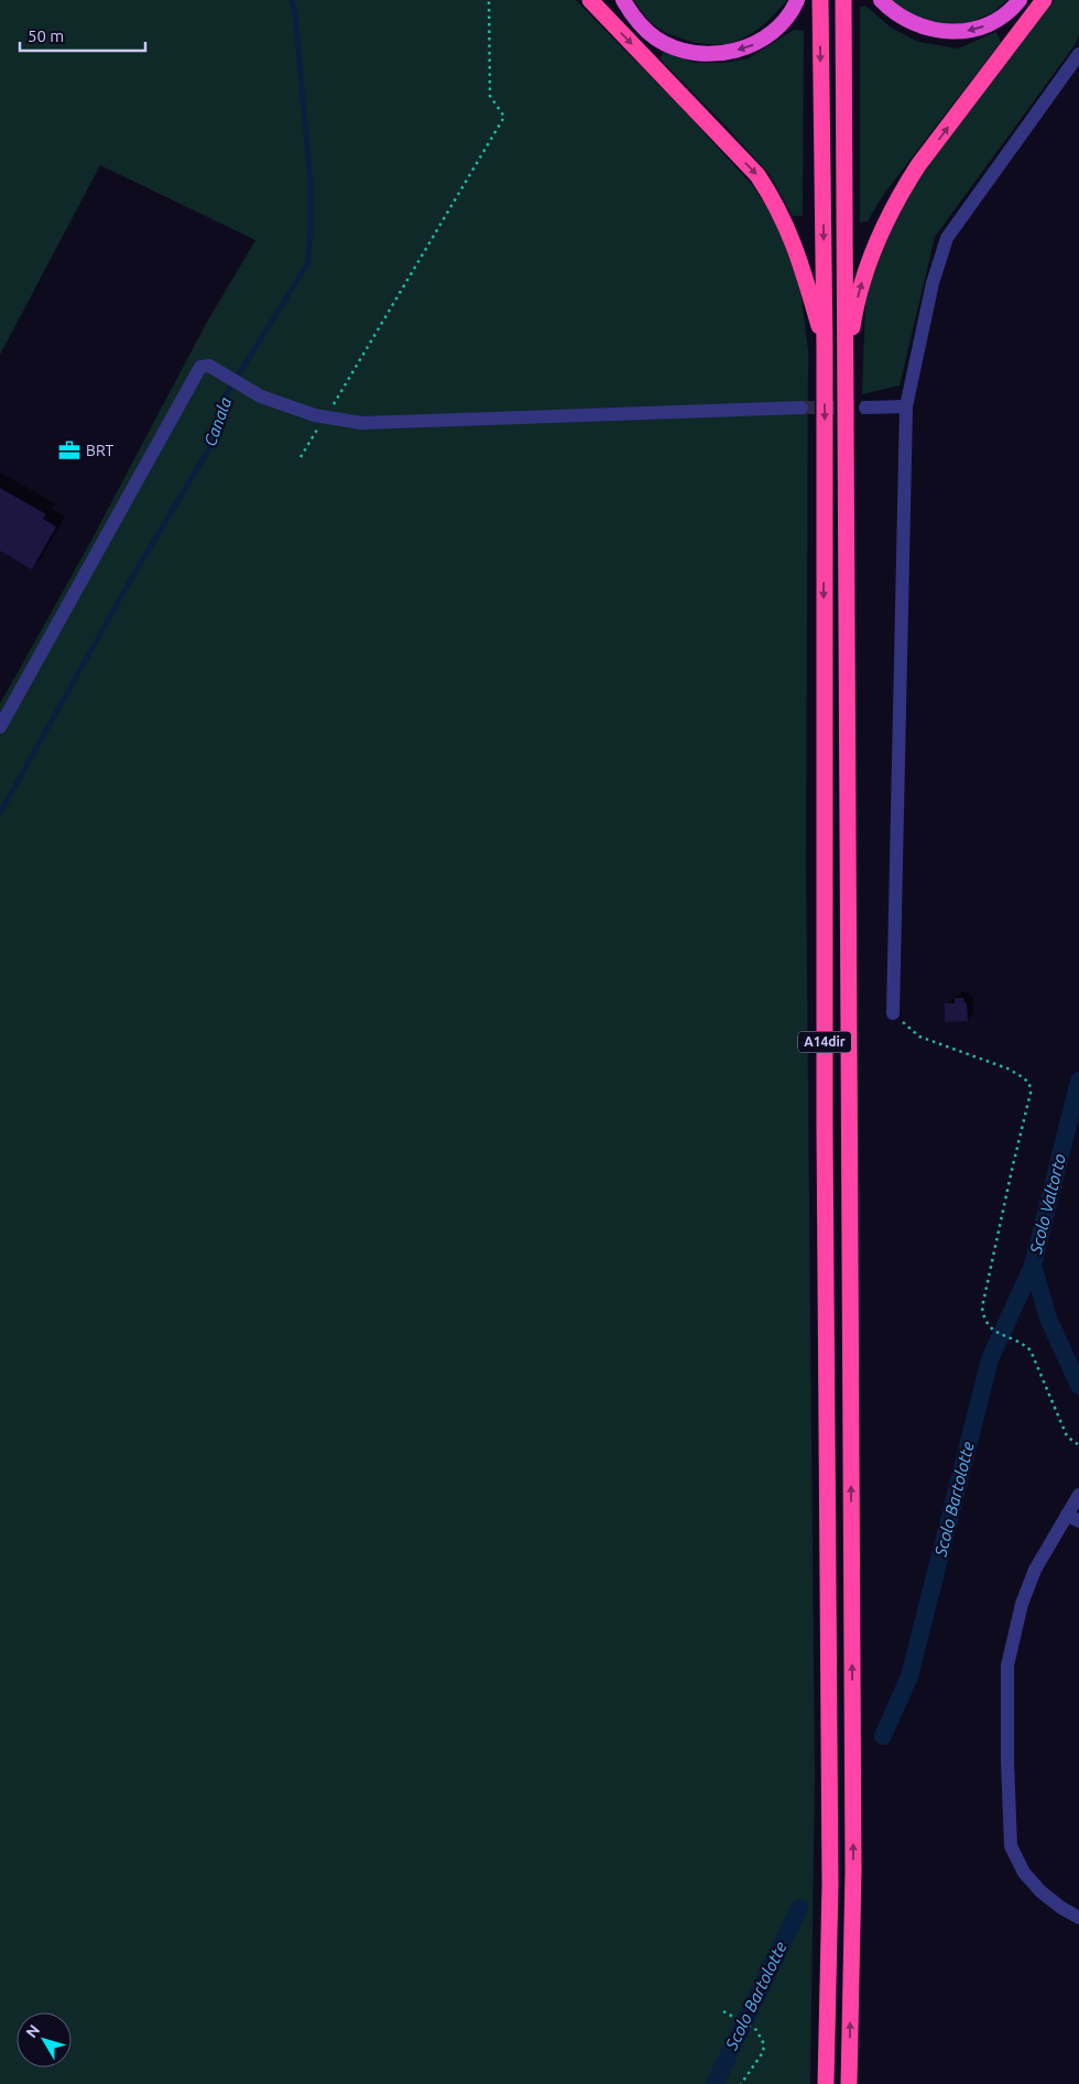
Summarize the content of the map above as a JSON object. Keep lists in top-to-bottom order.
{
  "streets": {
    "highway": ["A14dir"]
  },
  "water": ["Canala", "Scolo Valtorto", "Scolo Bartolotte"],
  "places": {
    "office": ["BRT"]
  },
  "scale_bar": "50 m",
  "north": "top left"
}
